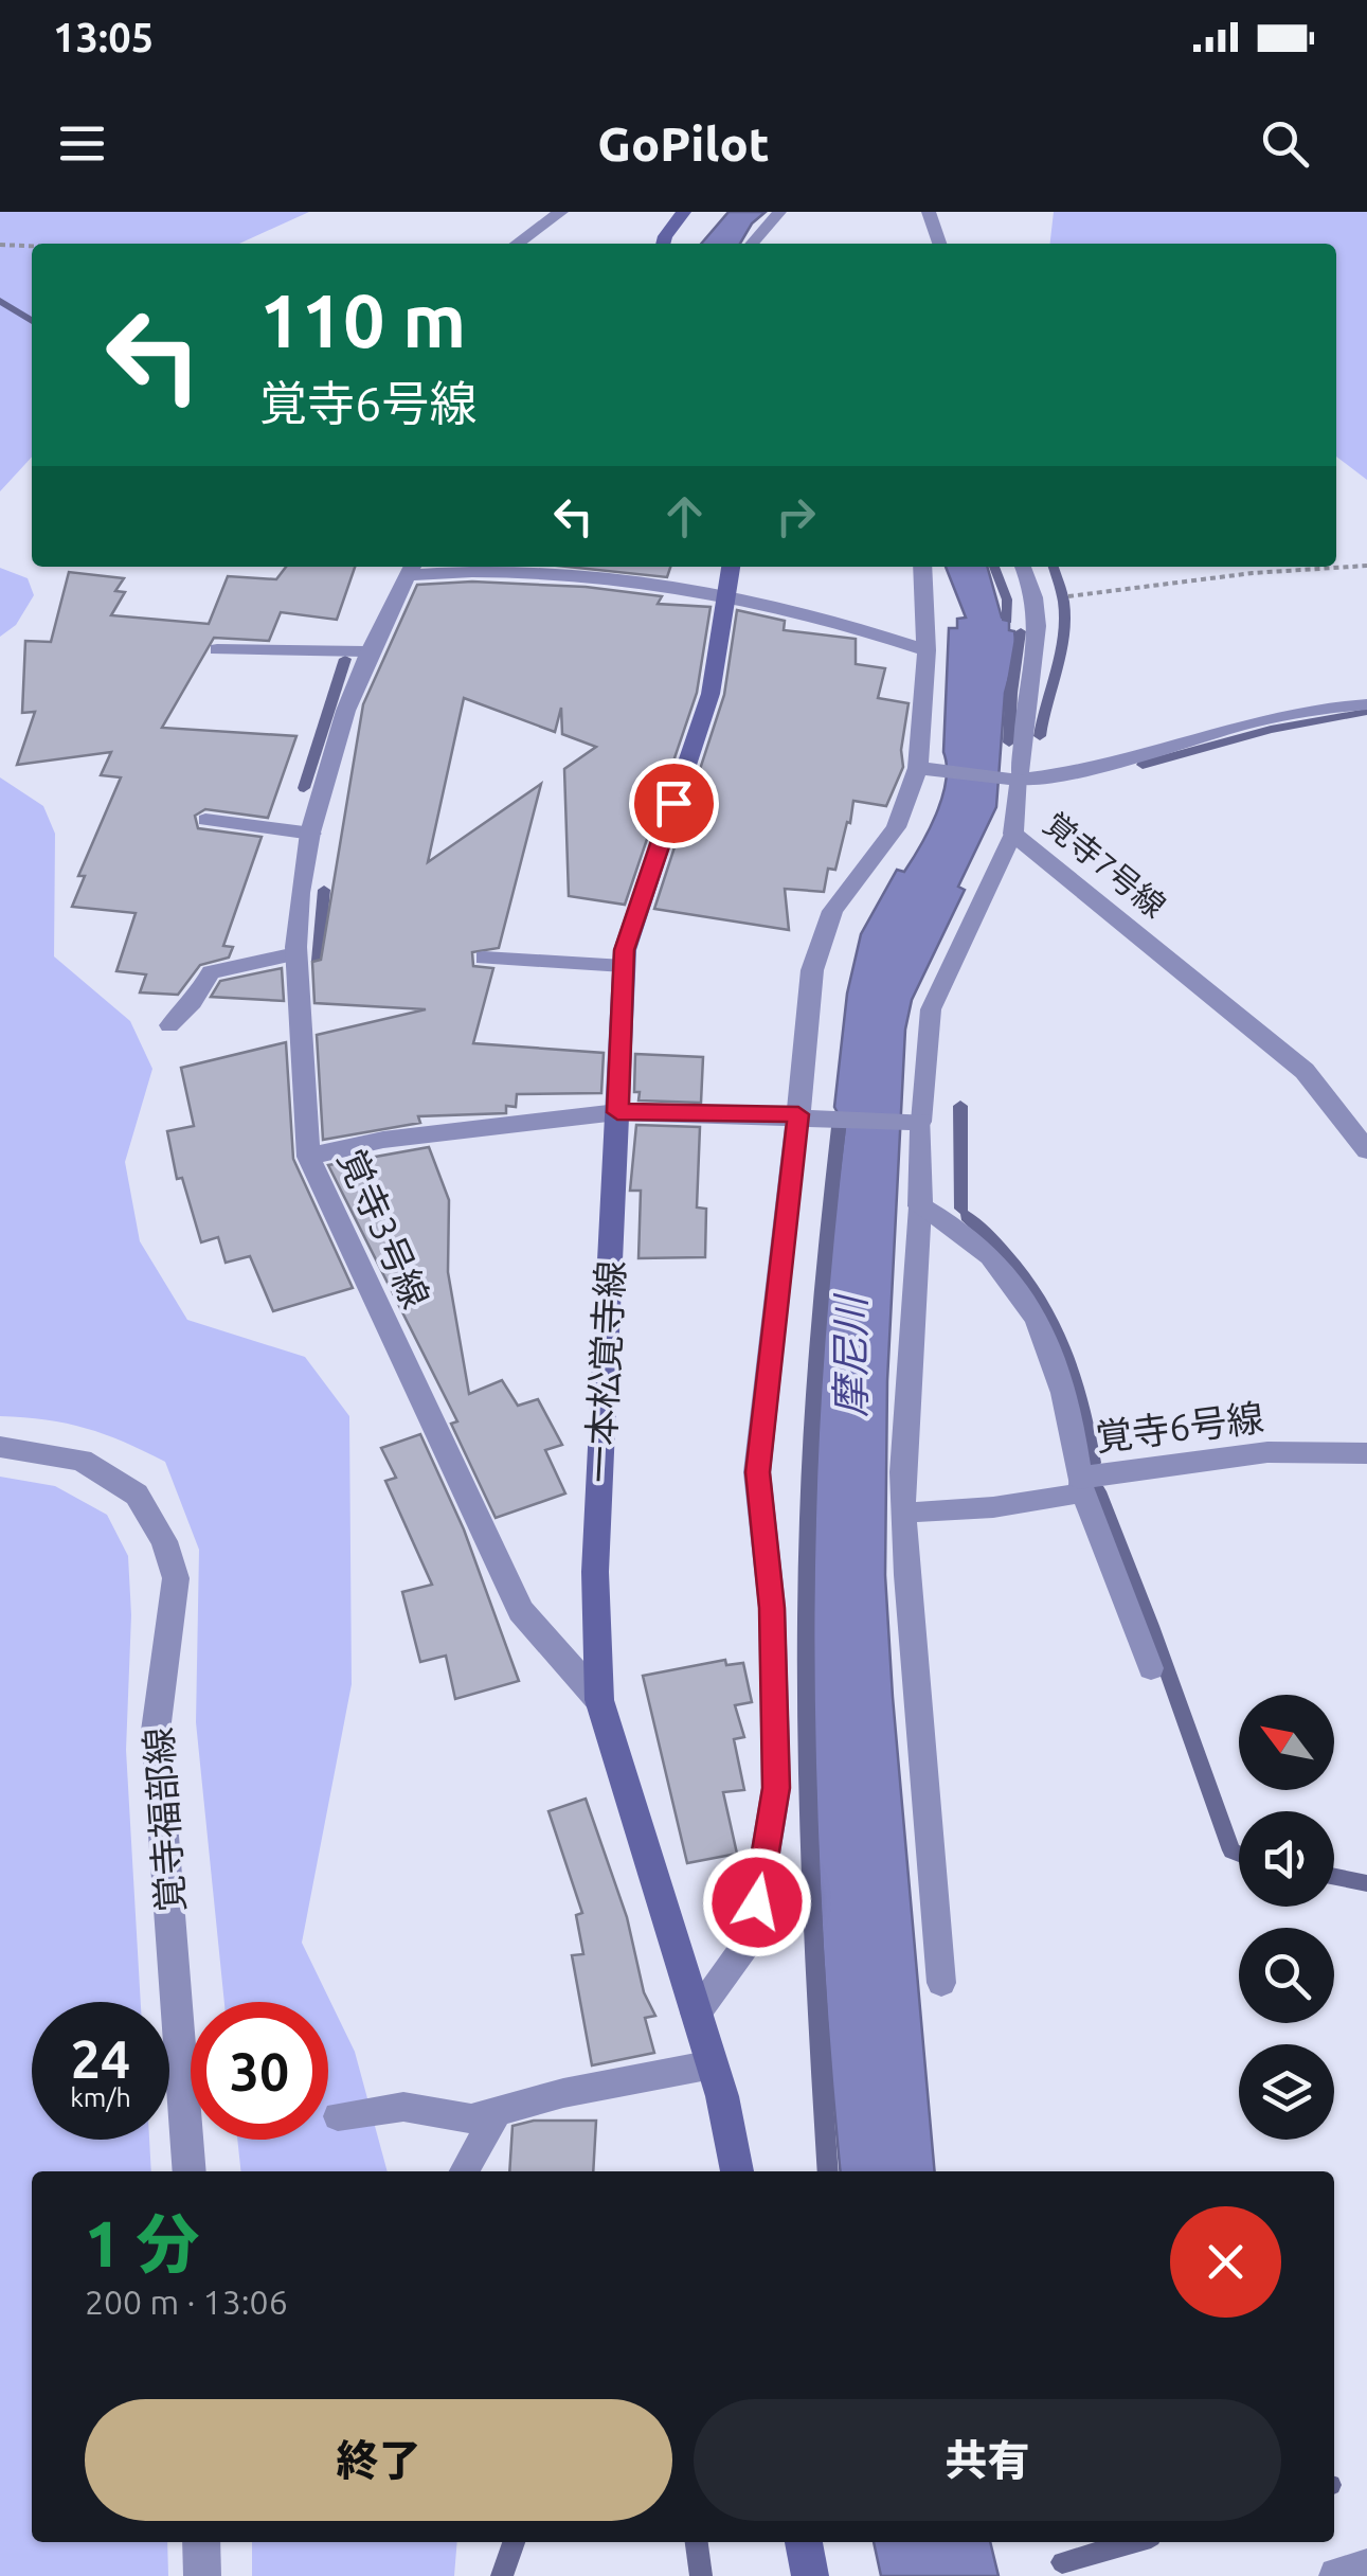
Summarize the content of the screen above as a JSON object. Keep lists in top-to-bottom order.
{
  "streets": {
    "main road": ["一本松覚寺線"],
    "street": [
      "覚寺7号線",
      "覚寺3号線",
      "覚寺6号線",
      "覚寺福部線"
    ]
  },
  "crossings": [
    ["覚寺3号線", "一本松覚寺線"]
  ],
  "water": ["摩尼川"],
  "north": "top left",
  "page": {
    "status": "13:05",
    "header": "GoPilot",
    "turn": ["110 m", "覚寺6号線"],
    "speed": "24 km/h",
    "limit": "30",
    "heading": ["1 分", "200 m · 13:06"],
    "buttons": ["終了", "共有"]
  }
}
